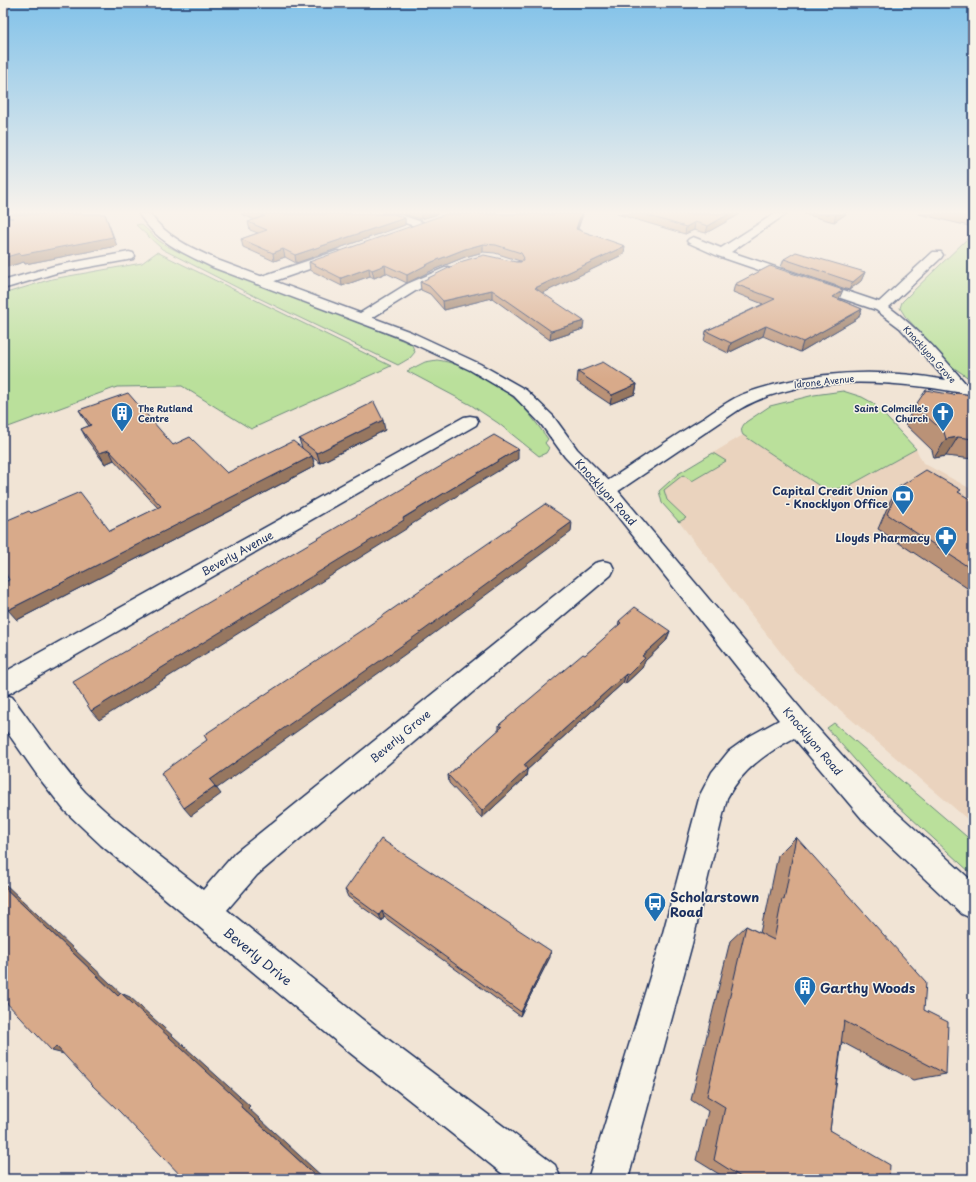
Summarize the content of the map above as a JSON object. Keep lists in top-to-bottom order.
{
  "streets": {
    "street": [
      "Knocklyon Grove",
      "Idrone Avenue",
      "Knocklyon Road",
      "Beverly Avenue",
      "Beverly Grove",
      "Beverly Drive"
    ]
  },
  "crossings": [
    ["Knocklyon Grove", "Idrone Avenue"],
    ["Idrone Avenue", "Knocklyon Road"],
    ["Beverly Grove", "Beverly Drive"]
  ],
  "places": {
    "building": ["The Rutland Centre", "Garthy Woods"],
    "church": ["Saint Colmcille's Church"],
    "bank": ["Capital Credit Union - Knocklyon Office"],
    "pharmacy": ["Lloyds Pharmacy"],
    "bus stop": ["Scholarstown Road"]
  }
}
